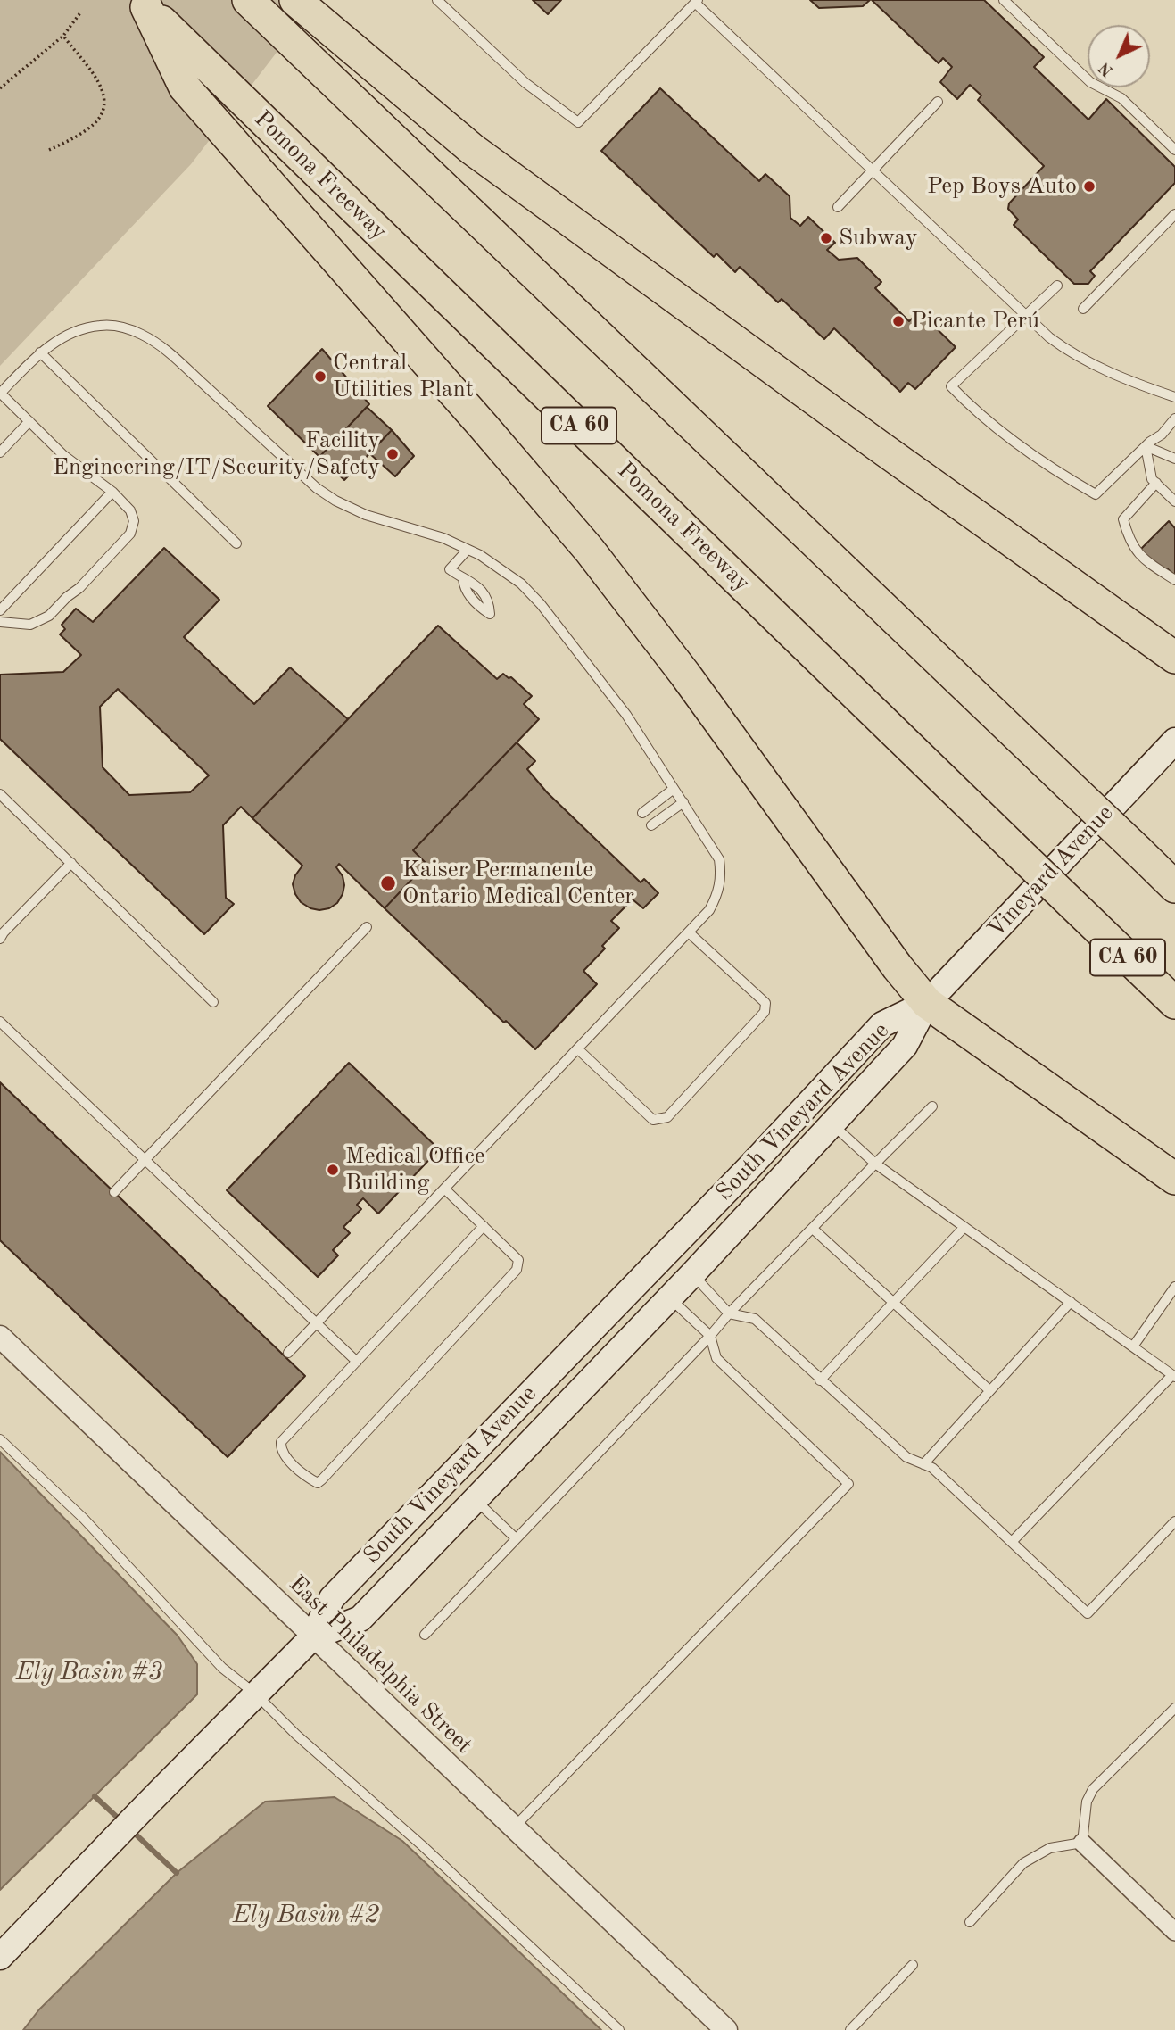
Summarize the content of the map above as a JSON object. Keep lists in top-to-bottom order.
{
  "streets": {
    "highway": ["Pomona Freeway", "CA 60"],
    "main road": ["Vineyard Avenue", "South Vineyard Avenue"],
    "street": ["East Philadelphia Street"]
  },
  "crossings": [
    ["Vineyard Avenue", "South Vineyard Avenue"],
    ["South Vineyard Avenue", "East Philadelphia Street"]
  ],
  "water": ["Ely Basin #3", "Ely Basin #2"],
  "places": [
    "Pep Boys Auto",
    "Subway",
    "Picante Perú",
    "Central Utilities Plant",
    "Facility Engineering/IT/Security/Safety",
    "Kaiser Permanente Ontario Medical Center",
    "Medical Office Building"
  ],
  "north": "bottom left"
}
